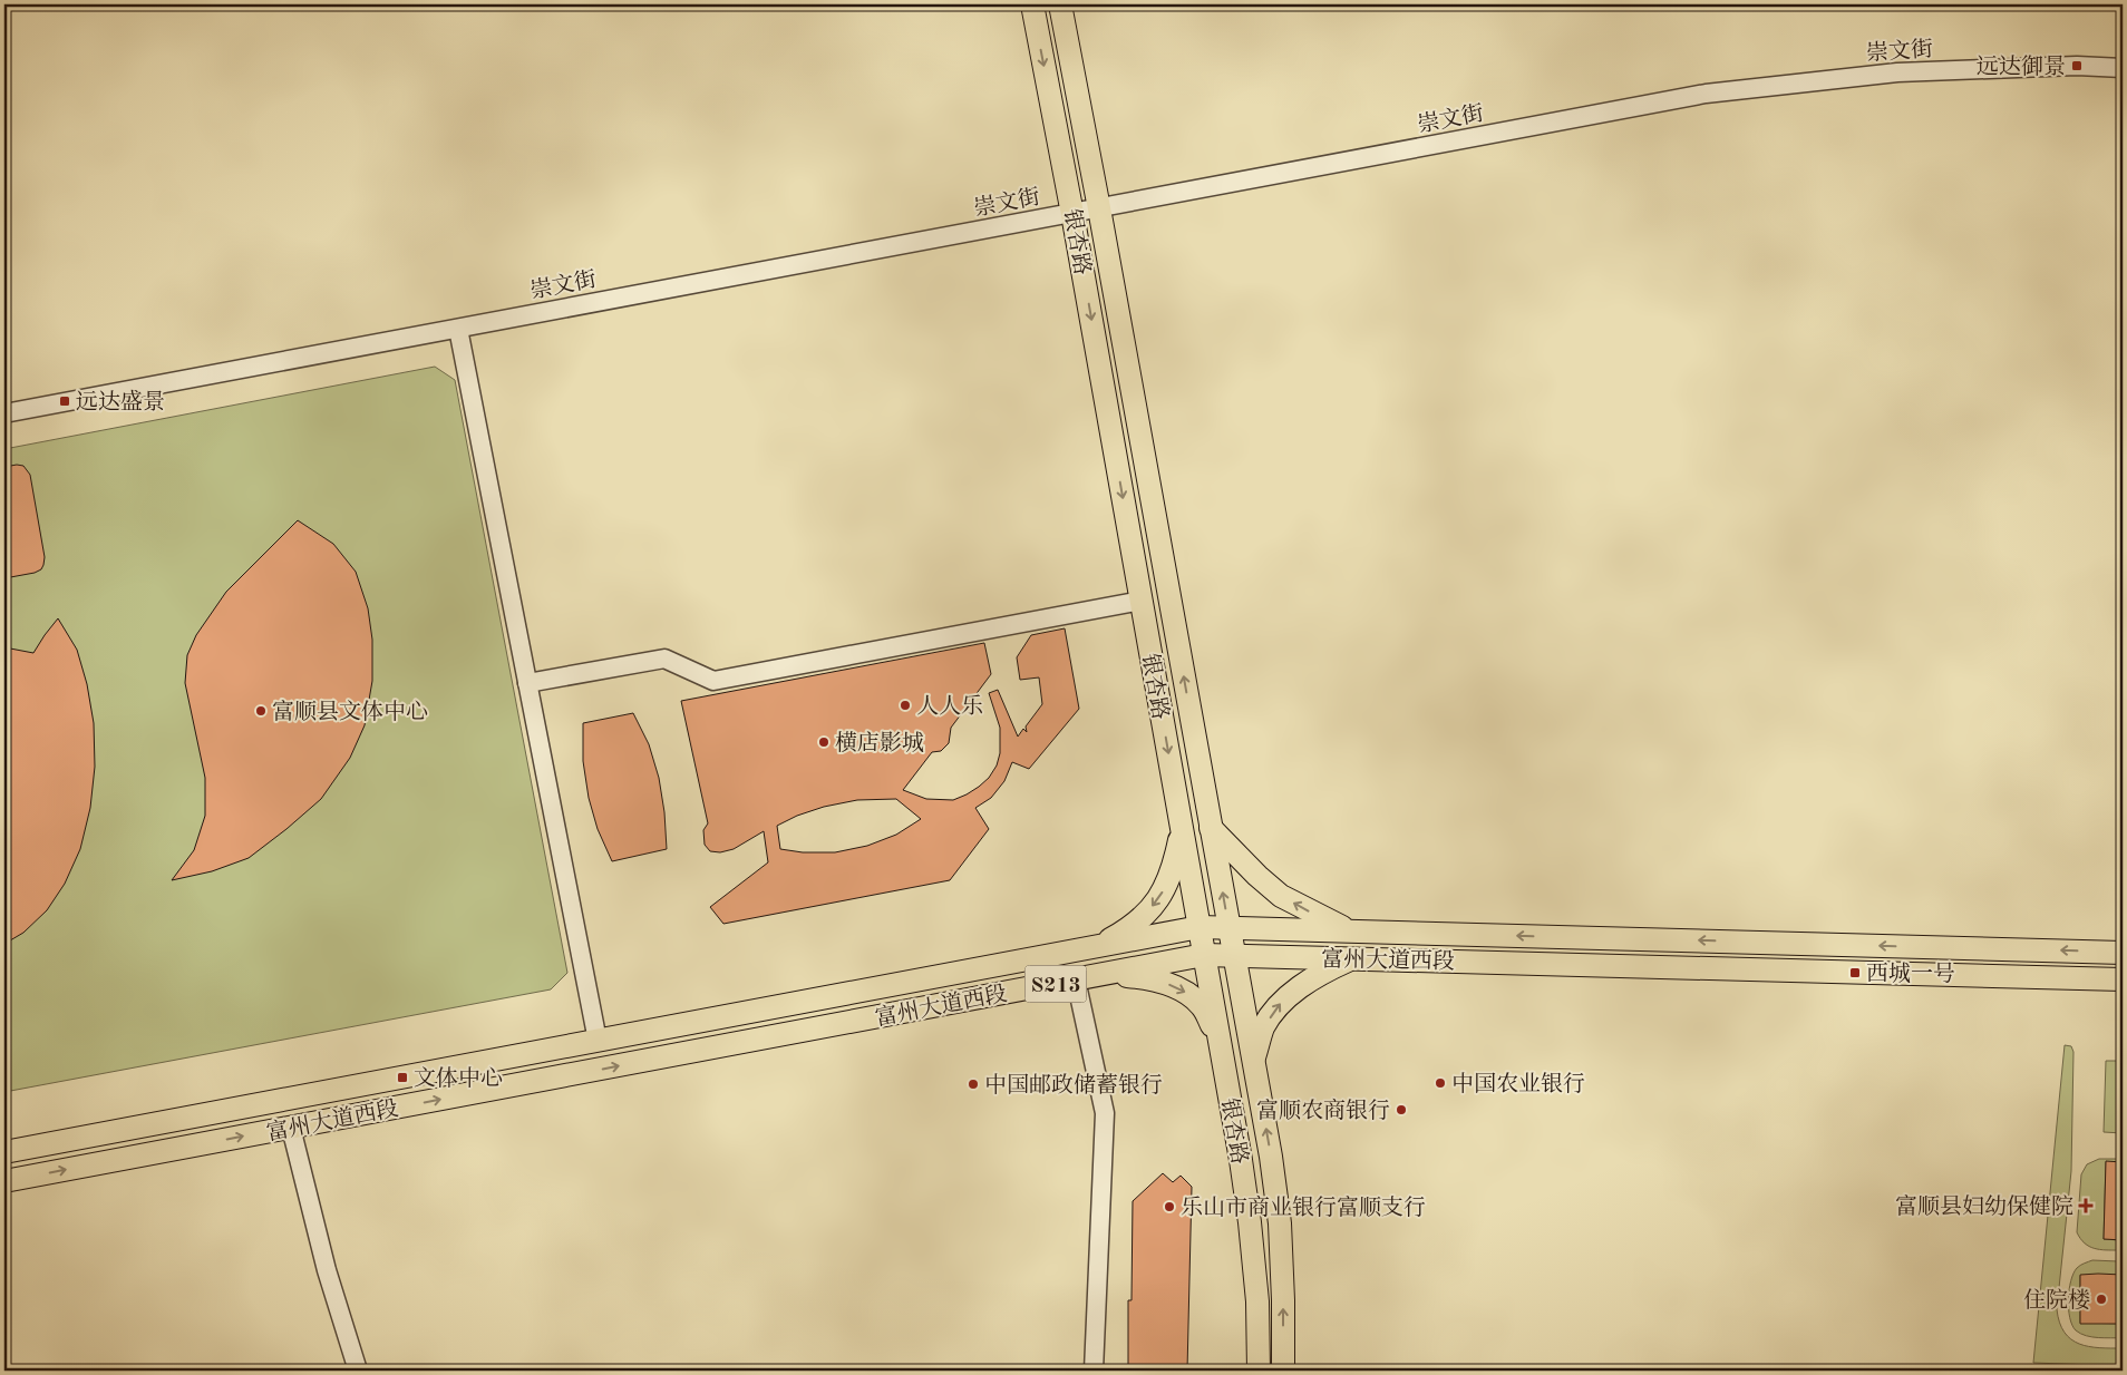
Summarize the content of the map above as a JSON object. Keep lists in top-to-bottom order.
{
  "streets": {
    "main road": ["银杏路", "富州大道西段", "S213"],
    "street": ["崇文街"]
  },
  "crossings": [
    ["崇文街", "银杏路"],
    ["银杏路", "富州大道西段"]
  ],
  "places": {
    "transit": [
      "远达御景",
      "远达盛景",
      "西城一号",
      "文体中心"
    ],
    "other": [
      "人人乐",
      "富顺县文体中心",
      "横店影城",
      "中国农业银行",
      "中国邮政储蓄银行",
      "富顺农商银行",
      "乐山市商业银行富顺支行",
      "住院楼"
    ],
    "health": ["富顺县妇幼保健院"]
  }
}
